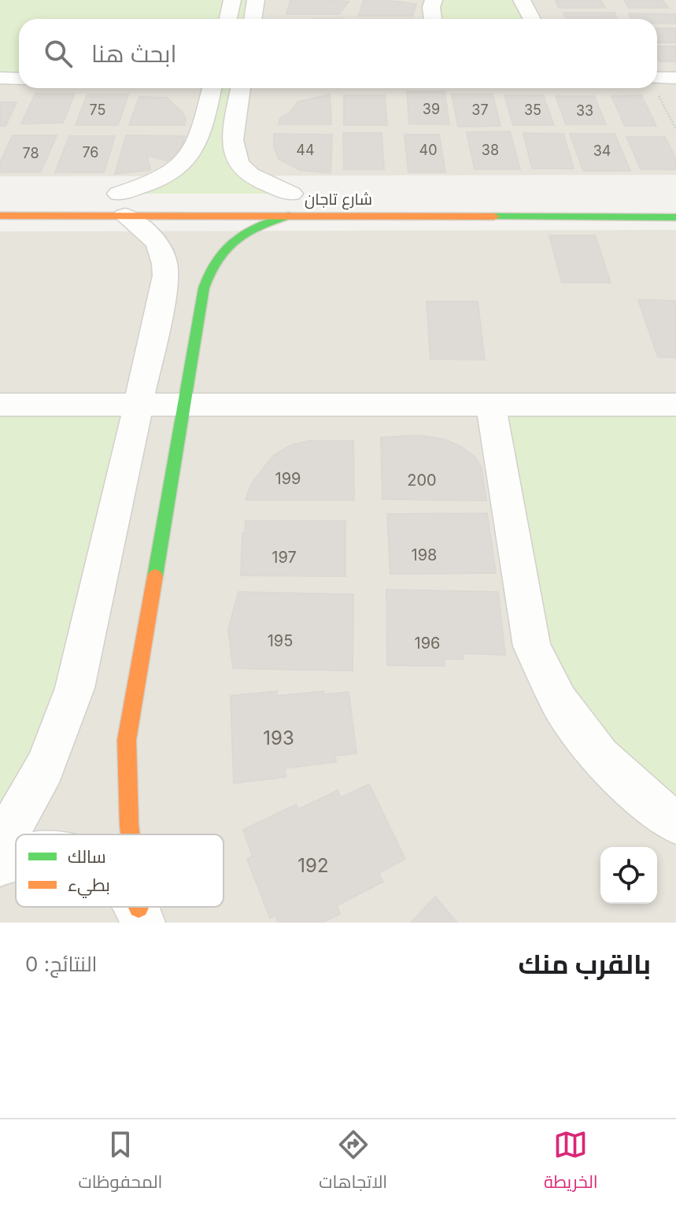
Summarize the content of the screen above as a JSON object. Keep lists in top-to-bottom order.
{
  "streets": {
    "street": ["شارع تاجان"]
  },
  "house_numbers": [
    "39",
    "75",
    "37",
    "35",
    "33",
    "44",
    "40",
    "38",
    "34",
    "76",
    "78",
    "199",
    "200",
    "198",
    "197",
    "195",
    "196",
    "193",
    "192"
  ],
  "legend": ["سالك", "بطيء"],
  "page": {
    "search": "ابحث هنا",
    "heading": ["بالقرب منك", "النتائج: 0"],
    "nav": ["الخريطة", "الاتجاهات", "المحفوظات"]
  }
}
